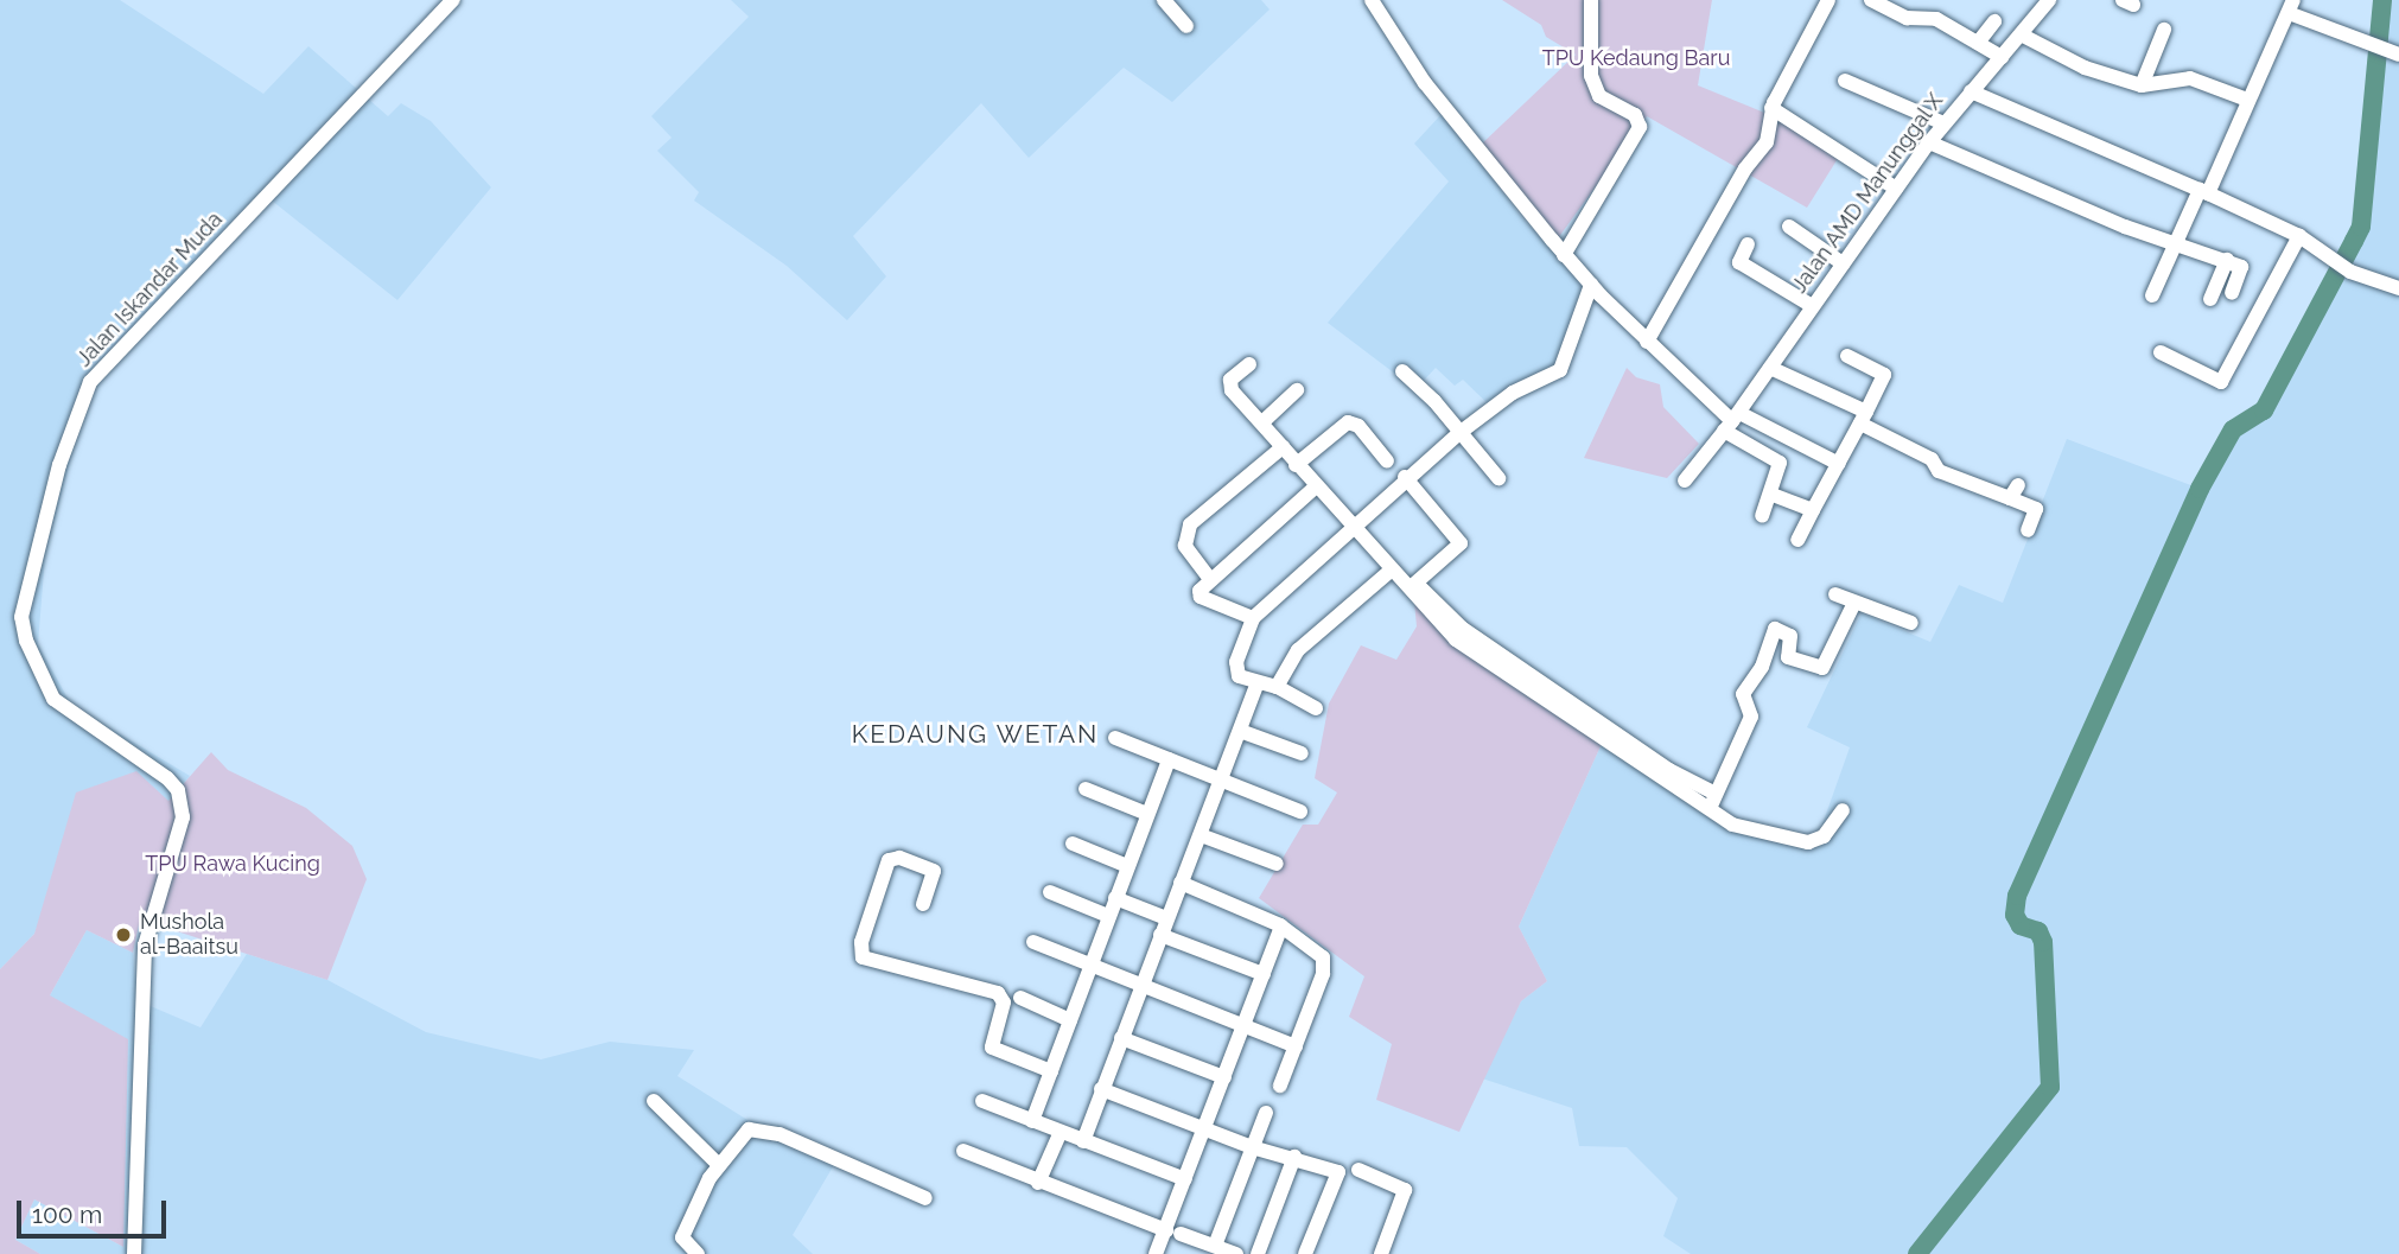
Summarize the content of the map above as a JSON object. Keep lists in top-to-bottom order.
{
  "streets": {
    "street": ["Jalan AMD Manunggal X", "Jalan Iskandar Muda"]
  },
  "districts": ["KEDAUNG WETAN"],
  "parks": ["TPU Kedaung Baru", "TPU Rawa Kucing"],
  "places": ["Mushola al-Baaitsu"],
  "scale_bar": "100 m"
}
